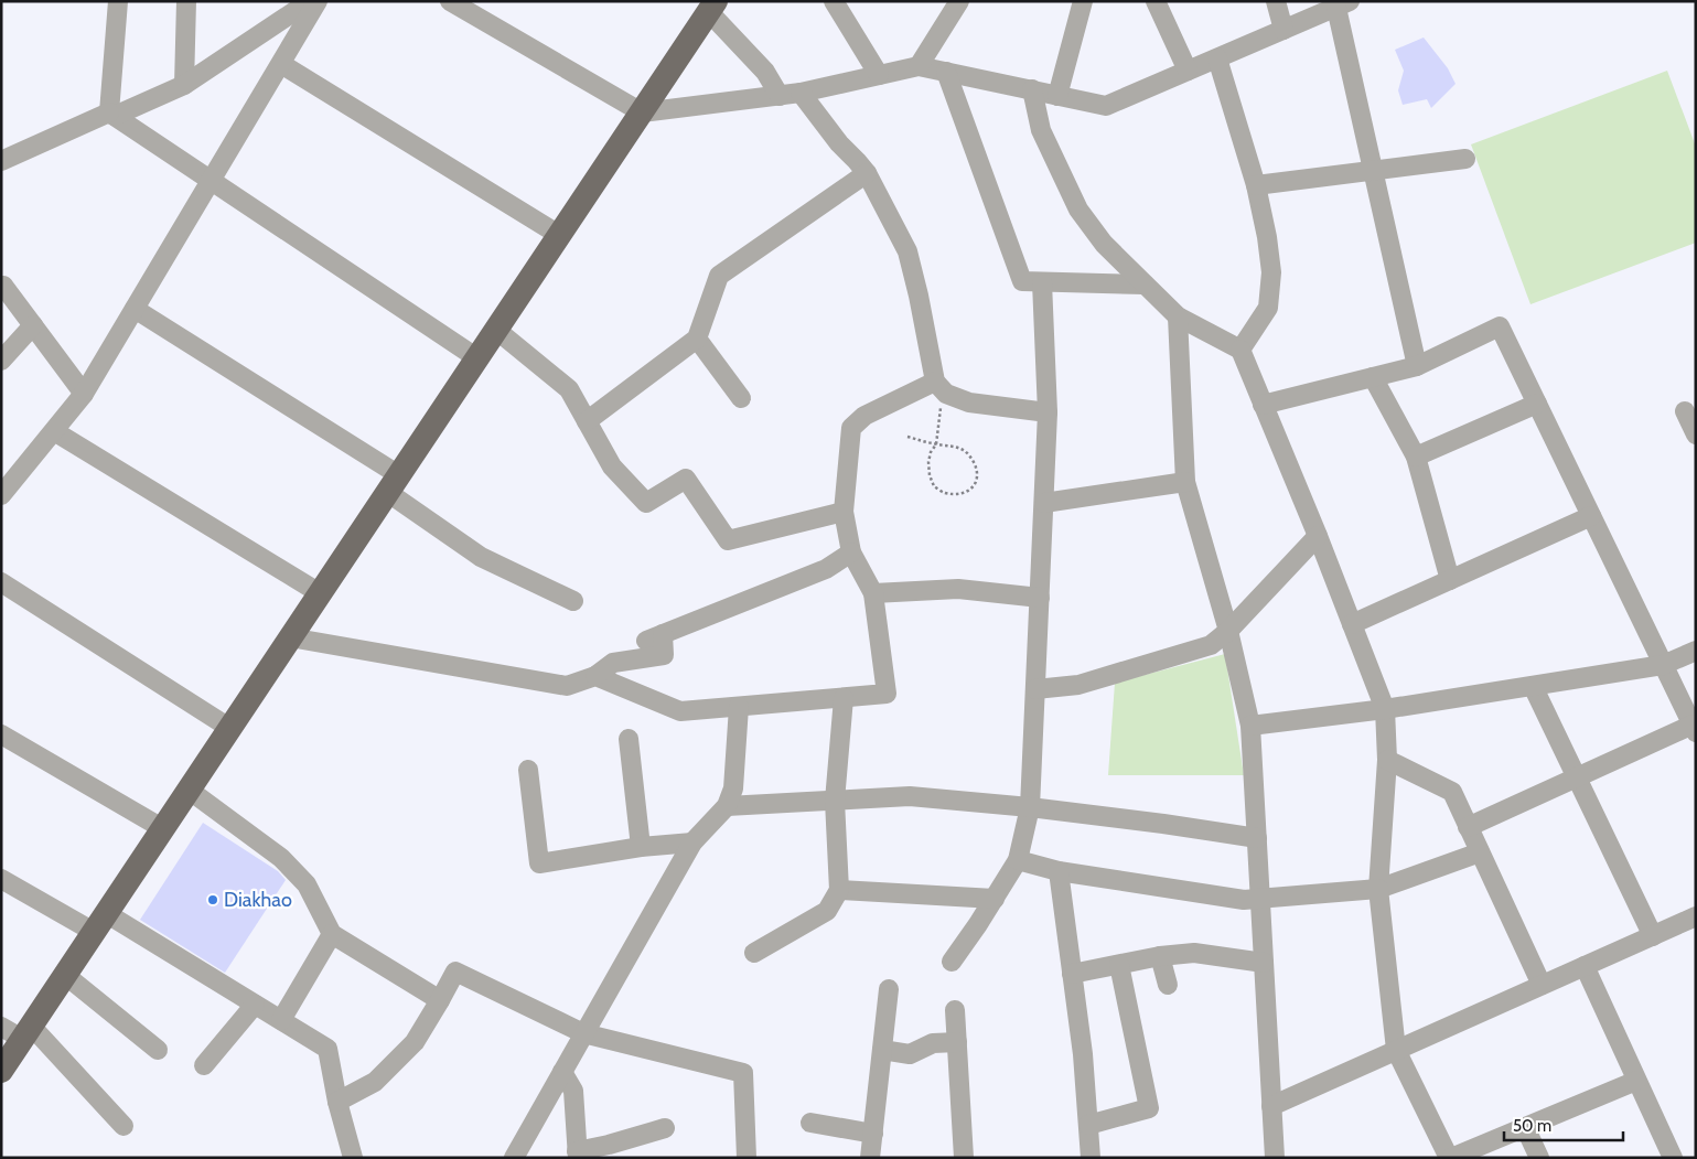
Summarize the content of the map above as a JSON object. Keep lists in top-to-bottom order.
{
  "places": ["Diakhao"],
  "scale_bar": "50 m"
}
